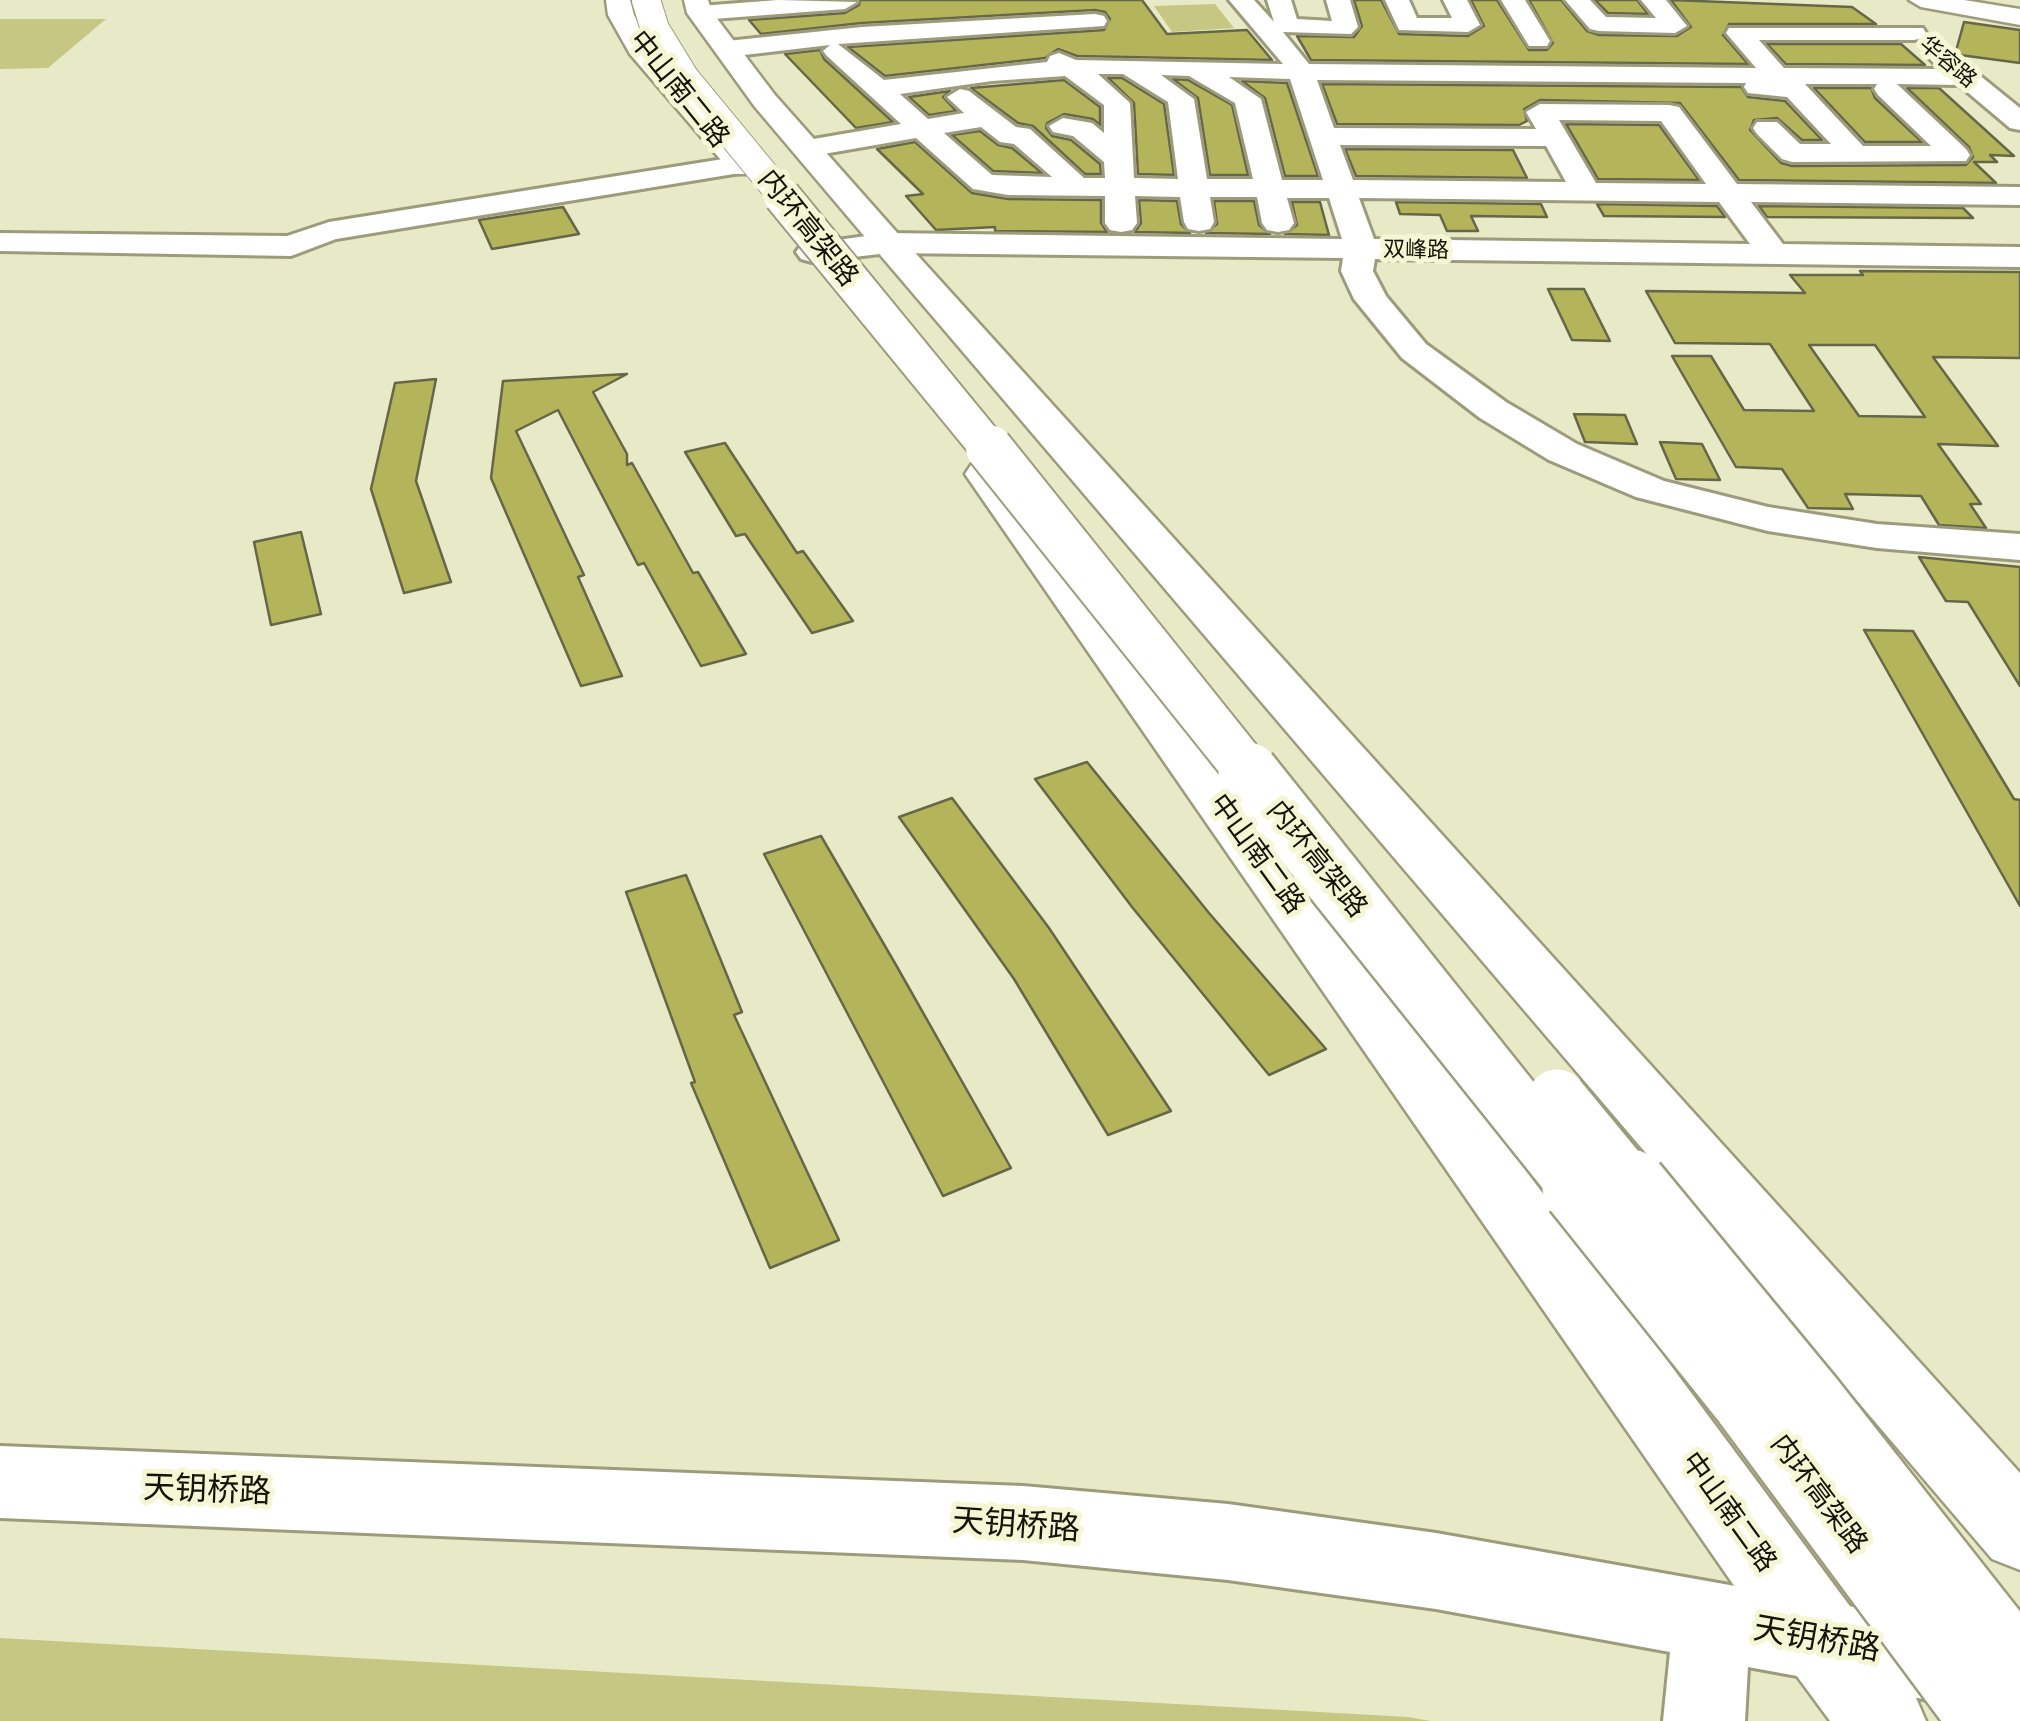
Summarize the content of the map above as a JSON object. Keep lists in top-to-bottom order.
{
  "streets": {
    "main road": ["中山南二路", "内环高架路"],
    "street": ["华容路", "双峰路", "天钥桥路"]
  },
  "crossings": [
    ["中山南二路", "双峰路"],
    ["中山南二路", "天钥桥路"],
    ["内环高架路", "天钥桥路"]
  ]
}
